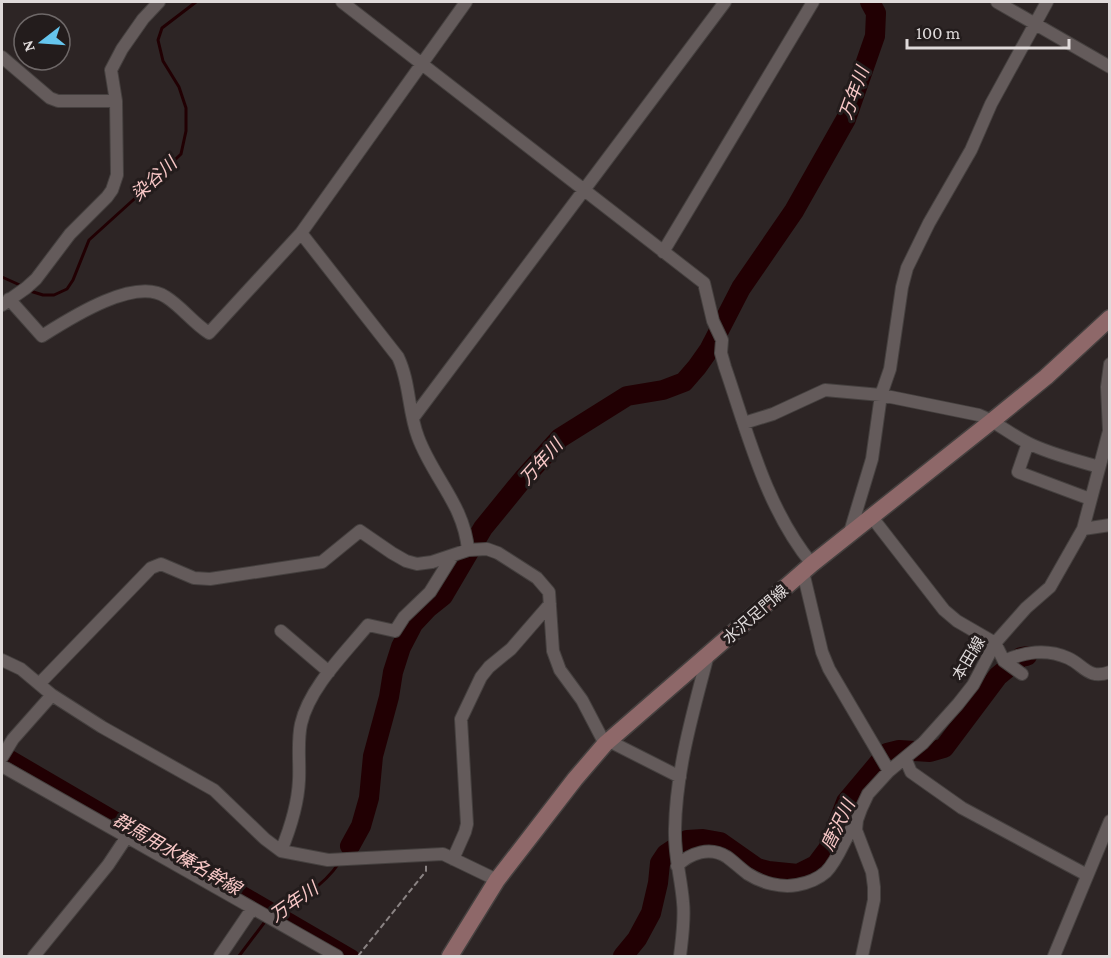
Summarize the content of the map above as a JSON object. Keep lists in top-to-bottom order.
{
  "streets": {
    "main road": ["水沢足門線"],
    "street": ["本田線"]
  },
  "water": [
    "万年川",
    "染谷川",
    "唐沢川",
    "群馬用水榛名幹線"
  ],
  "scale_bar": "100 m",
  "north": "left"
}
